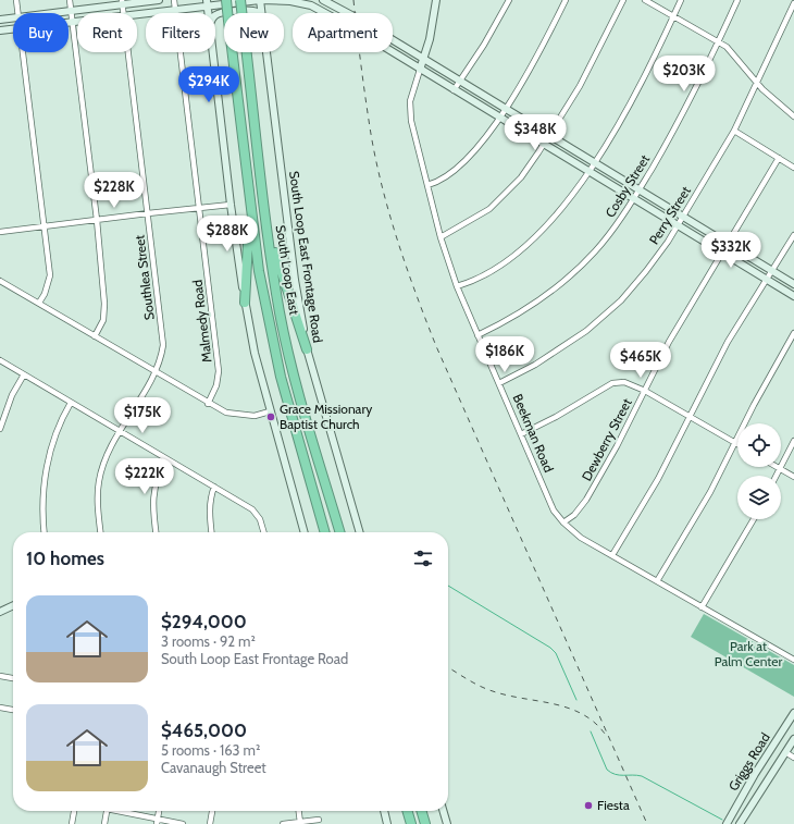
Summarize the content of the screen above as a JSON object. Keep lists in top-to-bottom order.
{
  "streets": {
    "highway": ["South Loop East"],
    "main road": ["South Loop East Frontage Road", "Griggs Road"],
    "street": [
      "Cosby Street",
      "Perry Street",
      "Southlea Street",
      "Malmedy Road",
      "Beekman Road",
      "Dewberry Street"
    ]
  },
  "crossings": [
    ["Cosby Street", "Beekman Road"],
    ["Perry Street", "Beekman Road"],
    ["Beekman Road", "Dewberry Street"]
  ],
  "parks": ["Park at Palm Center"],
  "places": ["Grace Missionary Baptist Church", "Fiesta"],
  "page": {
    "chip": [
      "Buy",
      "Rent",
      "Filters",
      "New",
      "Apartment"
    ],
    "price": [
      "$203K",
      "$294K",
      "$348K",
      "$228K",
      "$288K",
      "$332K",
      "$186K",
      "$465K",
      "$175K",
      "$222K"
    ],
    "heading": "10 homes",
    "list": [
      {
        "name": "$294,000",
        "note": "3 rooms · 92 m² · South Loop East Frontage Road"
      },
      {
        "name": "$465,000",
        "note": "5 rooms · 163 m² · Cavanaugh Street"
      }
    ]
  }
}
